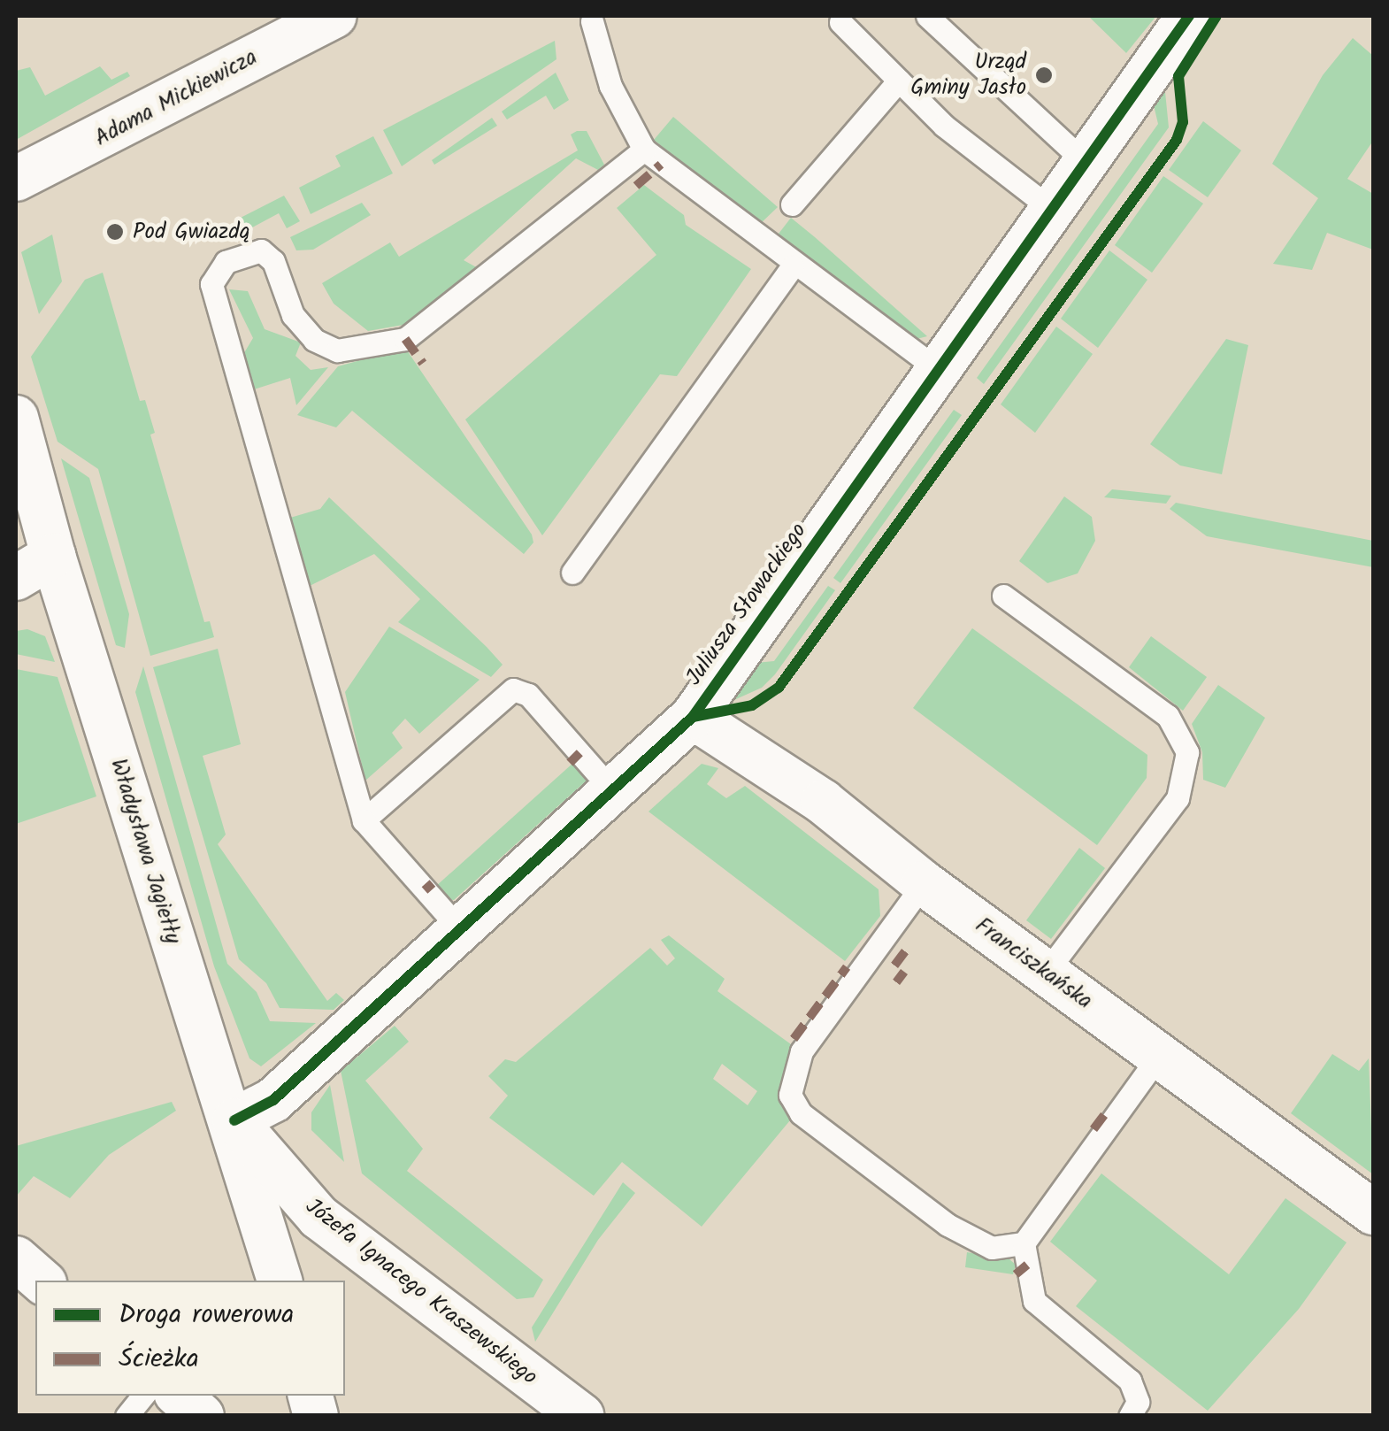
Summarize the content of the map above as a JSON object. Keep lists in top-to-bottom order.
{
  "streets": {
    "street": [
      "Adama Mickiewicza",
      "Juliusza Słowackiego",
      "Władysława Jagiełły",
      "Franciszkańska",
      "Józefa Ignacego Kraszewskiego"
    ]
  },
  "crossings": [
    ["Juliusza Słowackiego", "Władysława Jagiełły"],
    ["Juliusza Słowackiego", "Franciszkańska"],
    ["Juliusza Słowackiego", "Józefa Ignacego Kraszewskiego"],
    ["Władysława Jagiełły", "Józefa Ignacego Kraszewskiego"]
  ],
  "places": ["Urząd Gminy Jasło", "Pod Gwiazdą"],
  "legend": ["Droga rowerowa", "Ścieżka"]
}
